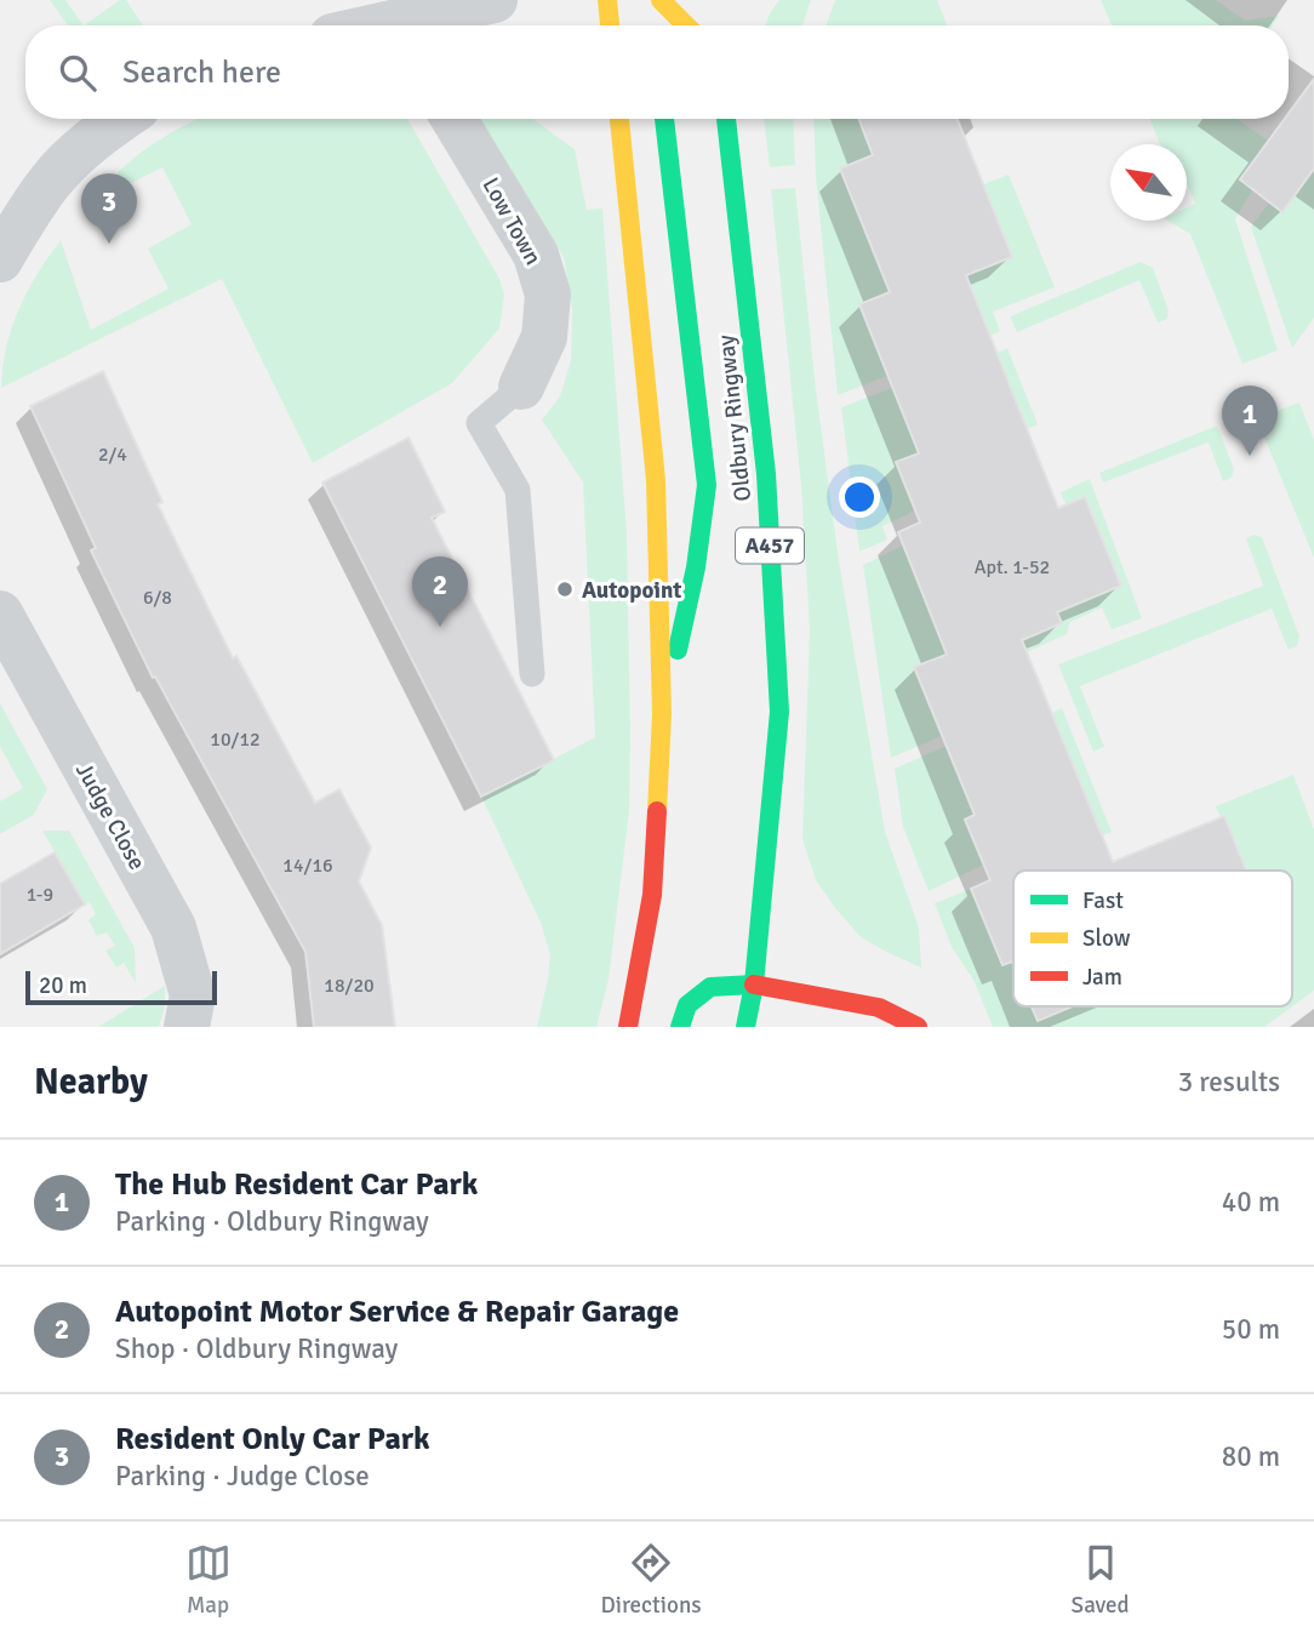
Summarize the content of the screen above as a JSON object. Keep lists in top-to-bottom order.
{
  "streets": {
    "main road": ["Oldbury Ringway", "A457"],
    "street": ["Low Town", "Judge Close"]
  },
  "places": ["Autopoint"],
  "house_numbers": [
    "2/4",
    "Apt. 1-52",
    "6/8",
    "10/12",
    "14/16",
    "1-9",
    "18/20"
  ],
  "legend": ["Fast", "Slow", "Jam"],
  "scale_bar": "20 m",
  "north": "top left",
  "page": {
    "search": "Search here",
    "pins": ["3", "1", "2"],
    "scale": "20 m",
    "heading": ["Nearby", "3 results"],
    "list": [
      {
        "mark": "1",
        "name": "The Hub Resident Car Park",
        "note": "Parking · Oldbury Ringway",
        "value": "40 m"
      },
      {
        "mark": "2",
        "name": "Autopoint Motor Service & Repair Garage",
        "note": "Shop · Oldbury Ringway",
        "value": "50 m"
      },
      {
        "mark": "3",
        "name": "Resident Only Car Park",
        "note": "Parking · Judge Close",
        "value": "80 m"
      }
    ],
    "nav": ["Map", "Directions", "Saved"]
  }
}
